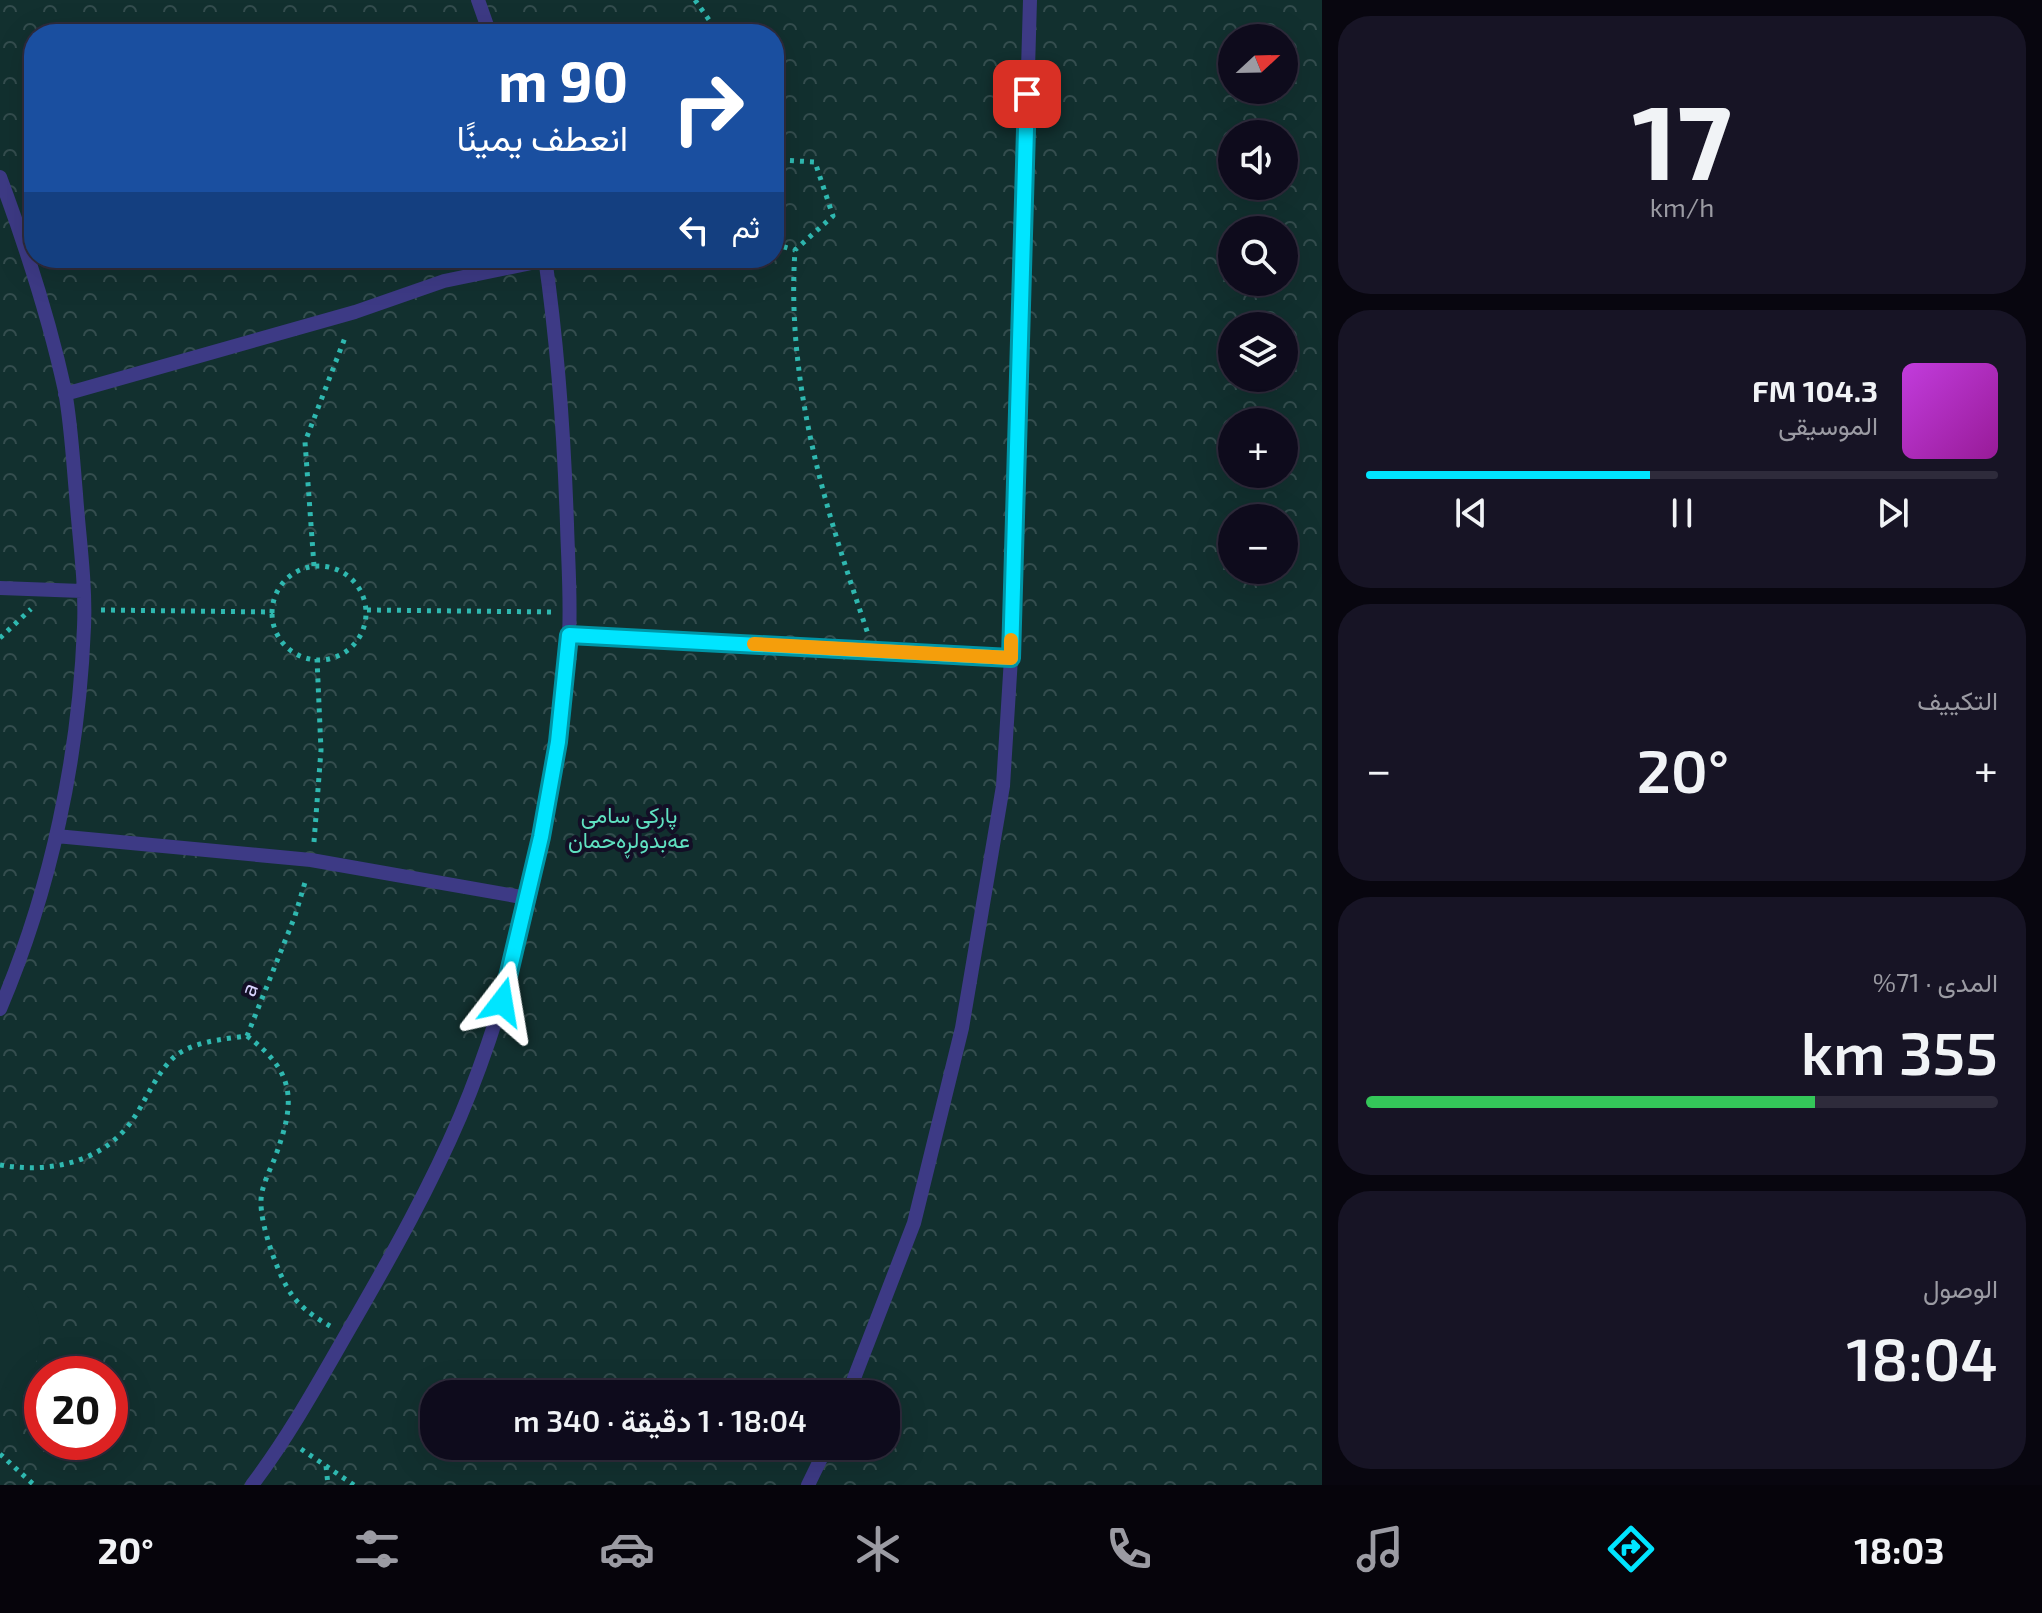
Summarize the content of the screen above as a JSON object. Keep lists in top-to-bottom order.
{
  "streets": {
    "path": ["a"]
  },
  "parks": ["پارکی سامی عەبدولڕەحمان"],
  "north": "right",
  "page": {
    "tile": [
      ["17", "km/h"],
      "التكييف",
      ["المدى · 71%", "355 km"],
      ["الوصول", "18:04"]
    ],
    "map_buttons": ["+", "−"],
    "turn": ["90 m", "انعطف يمينًا"],
    "then": "ثم",
    "song": ["104.3 FM", "الموسيقى"],
    "heat": ["−", "20°", "+"],
    "limit": "20",
    "trip": "18:04 · 1 دقيقة · 340 m",
    "tabs": ["18:03", "20°"]
  }
}
